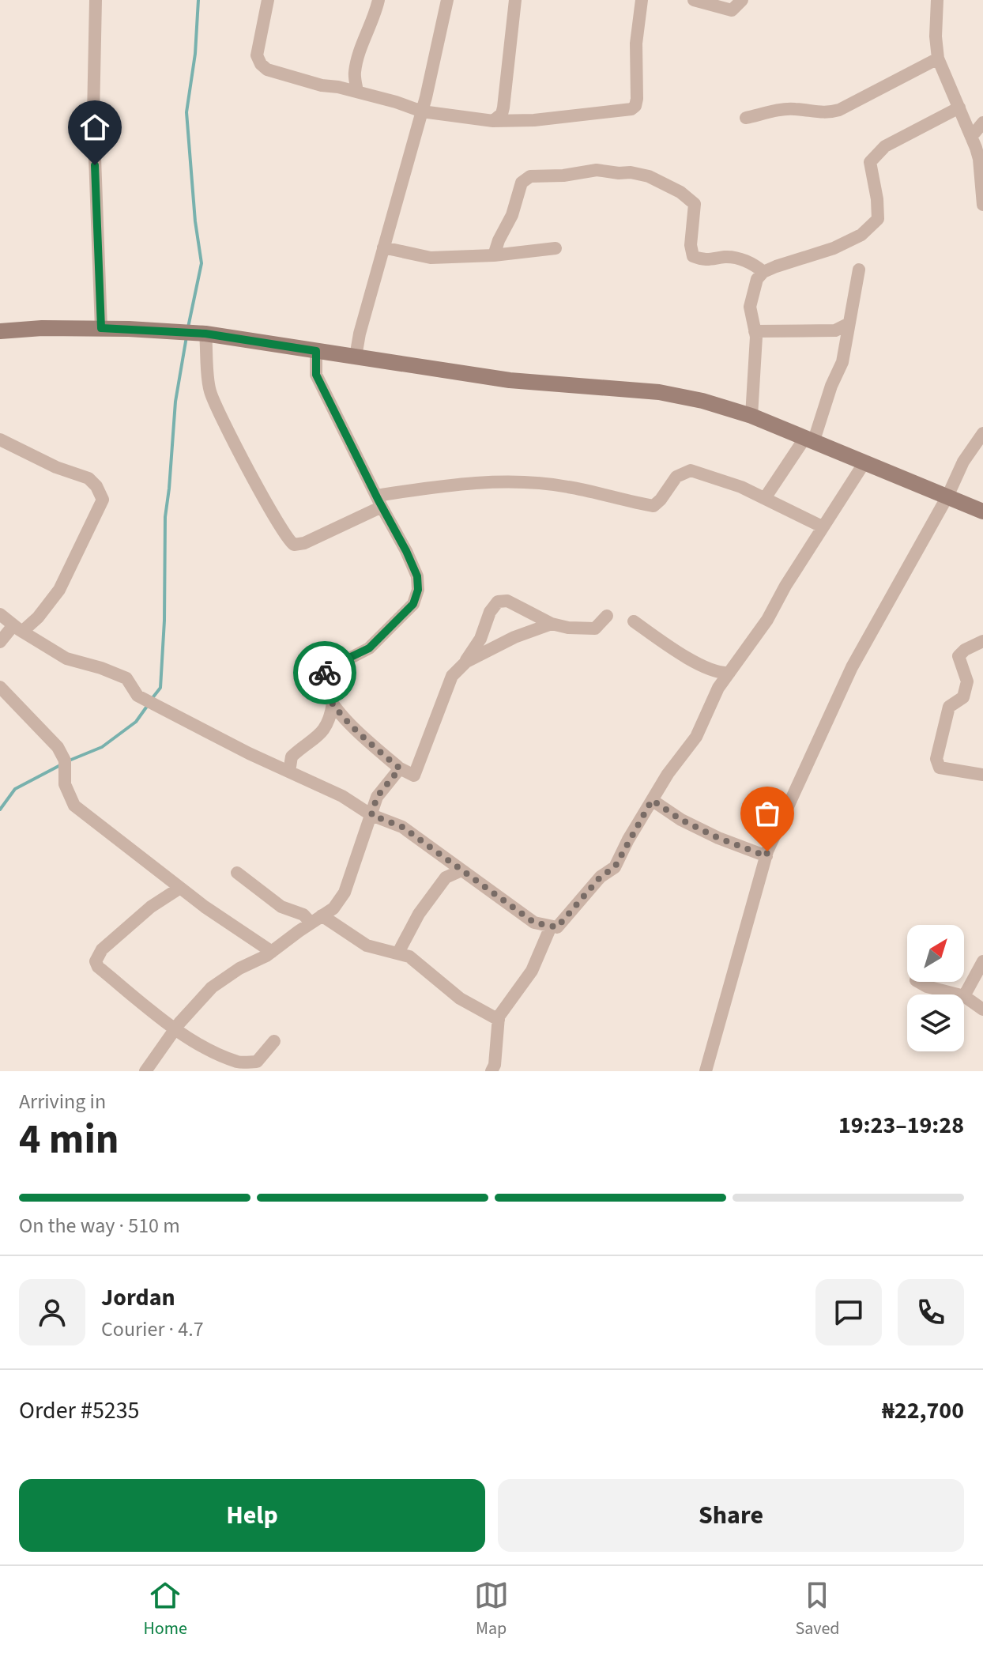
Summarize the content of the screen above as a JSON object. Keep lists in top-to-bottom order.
{
  "north": "top right",
  "page": {
    "heading": ["4 min", "Arriving in", "19:23–19:28"],
    "panel": [
      "Jordan",
      "Courier · 4.7",
      "Order #5235",
      "₦22,700"
    ],
    "bar": "On the way · 510 m",
    "buttons": ["Help", "Share"],
    "tabs": ["Home", "Map", "Saved"]
  }
}
